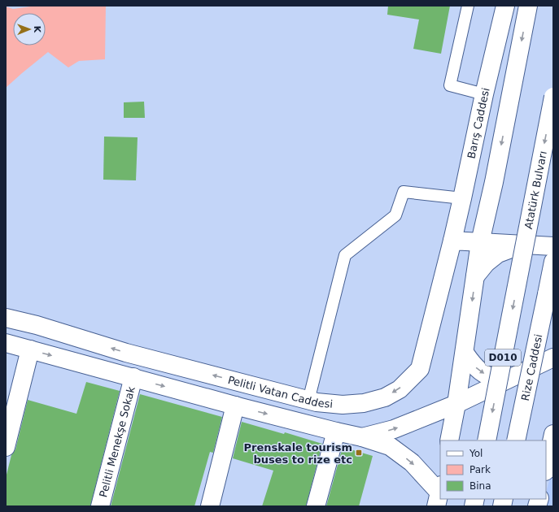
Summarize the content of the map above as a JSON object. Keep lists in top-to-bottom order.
{
  "streets": {
    "main road": [
      "Barış Caddesi",
      "Atatürk Bulvarı",
      "D010",
      "Rize Caddesi",
      "Pelitli Vatan Caddesi",
      "Pelitli Menekşe Sokak"
    ]
  },
  "crossings": [
    ["Barış Caddesi", "Pelitli Vatan Caddesi"]
  ],
  "places": {
    "transit": ["Prenskale tourism buses to rize etc"]
  },
  "legend": ["Yol", "Park", "Bina"],
  "north": "right"
}
